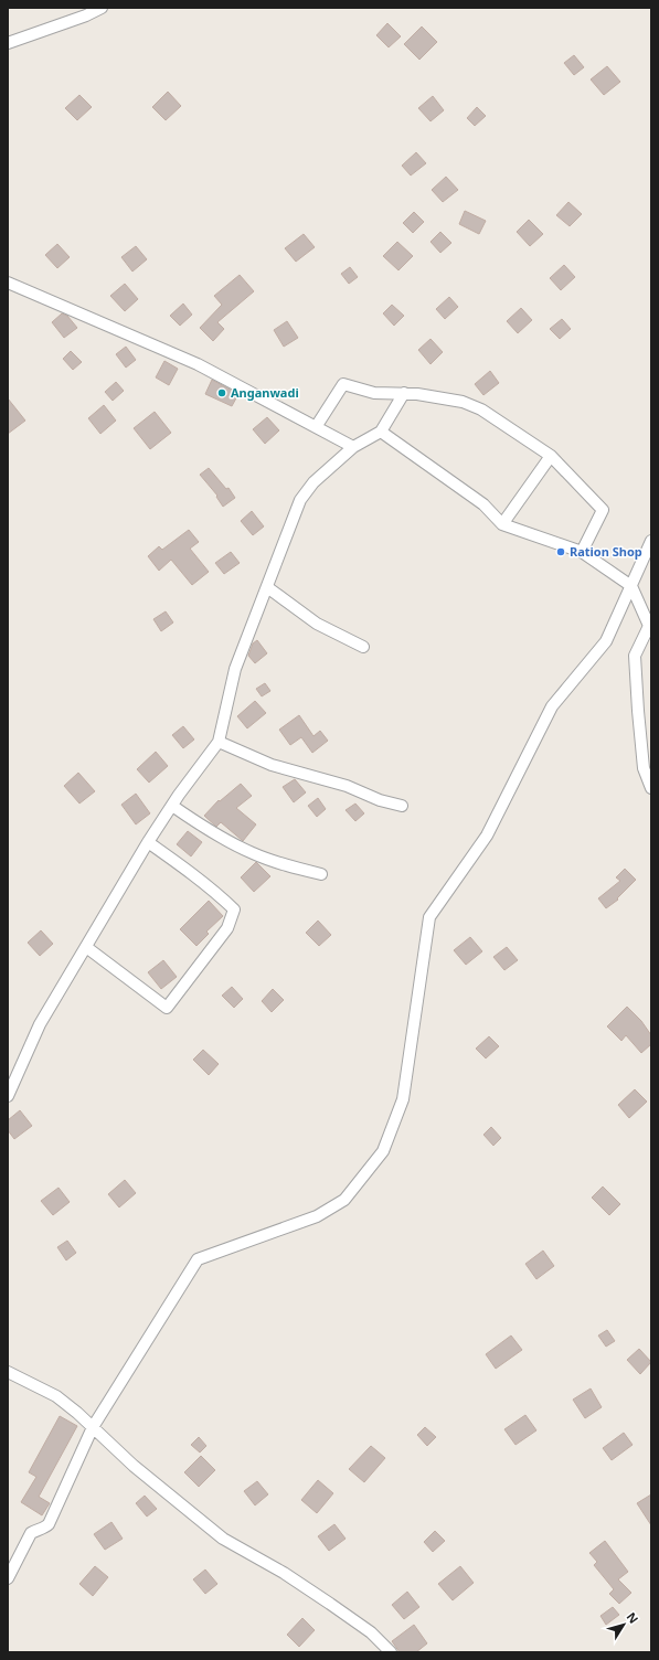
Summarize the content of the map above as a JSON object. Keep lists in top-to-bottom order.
{
  "places": ["Anganwadi", "Ration Shop"],
  "north": "top right"
}
